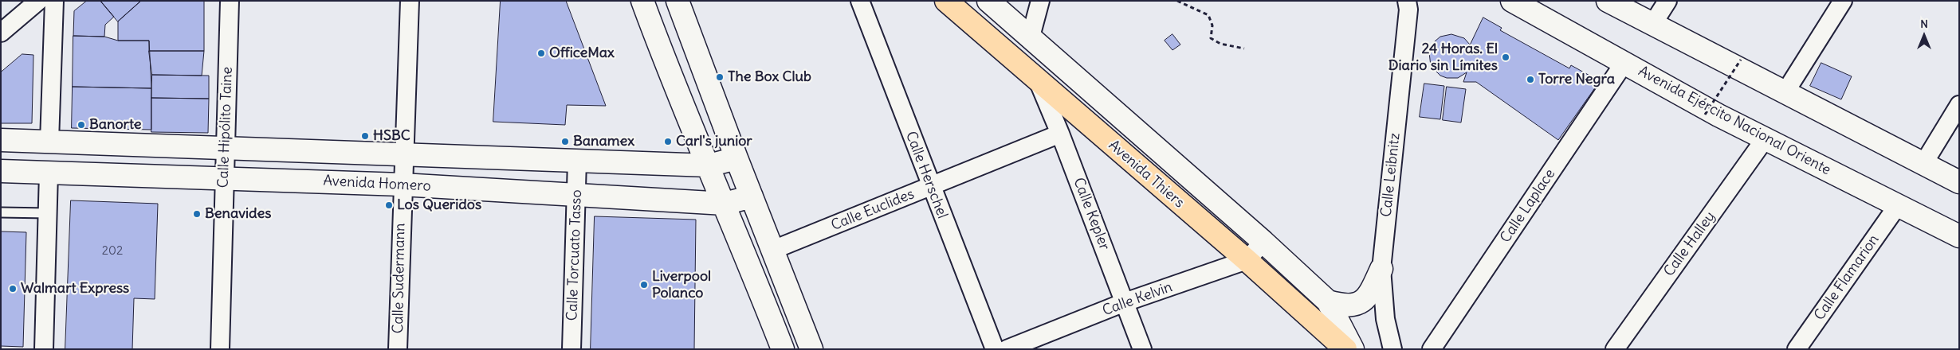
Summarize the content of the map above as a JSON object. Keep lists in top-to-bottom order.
{
  "streets": {
    "main road": ["Avenida Thiers"],
    "street": [
      "Avenida Ejército Nacional Oriente",
      "Calle Hipólito Taine",
      "Calle Herschel",
      "Calle Leibnitz",
      "Avenida Homero",
      "Calle Laplace",
      "Calle Euclides",
      "Calle Kepler",
      "Calle Halley",
      "Calle Torcuato Tasso",
      "Calle Flamarion",
      "Calle Sudermann",
      "Calle Kelvin"
    ]
  },
  "crossings": [
    ["Avenida Ejército Nacional Oriente", "Calle Laplace"],
    ["Avenida Ejército Nacional Oriente", "Calle Halley"],
    ["Avenida Ejército Nacional Oriente", "Calle Flamarion"],
    ["Calle Hipólito Taine", "Avenida Homero"],
    ["Avenida Thiers", "Calle Kepler"],
    ["Avenida Thiers", "Calle Kelvin"],
    ["Calle Herschel", "Calle Euclides"],
    ["Avenida Homero", "Calle Torcuato Tasso"],
    ["Avenida Homero", "Calle Sudermann"],
    ["Calle Euclides", "Calle Kepler"],
    ["Calle Kepler", "Calle Kelvin"]
  ],
  "places": [
    "OfficeMax",
    "24 Horas. El Diario sin Límites",
    "The Box Club",
    "Torre Negra",
    "Banorte",
    "HSBC",
    "Banamex",
    "Carl's junior",
    "Los Queridos",
    "Benavides",
    "Liverpool Polanco",
    "Walmart Express"
  ],
  "house_numbers": ["202"],
  "north": "top"
}
